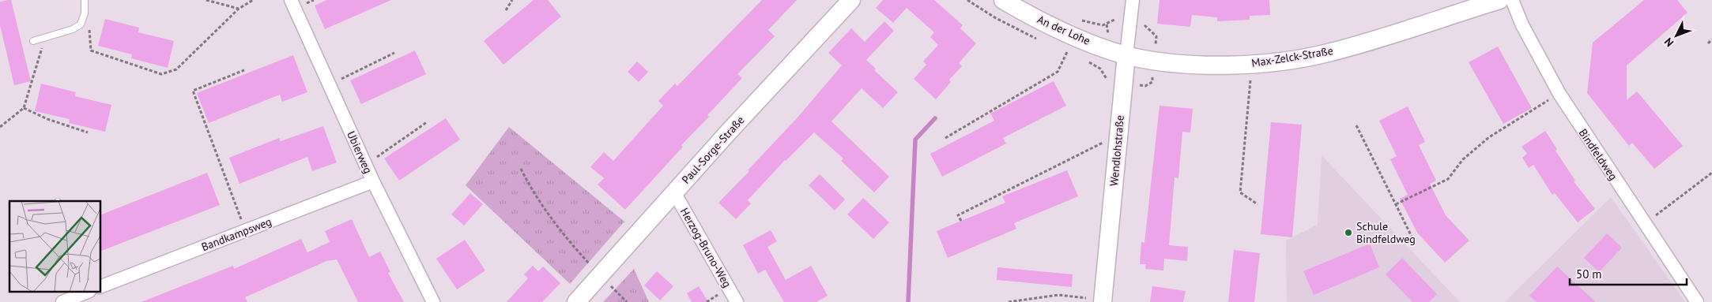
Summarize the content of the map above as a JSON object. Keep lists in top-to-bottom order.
{
  "streets": {
    "street": [
      "An der Lohe",
      "Max-Zelck-Straße",
      "Paul-Sorge-Straße",
      "Wendlohstraße",
      "Ubierweg",
      "Bindfeldweg",
      "Bandkampsweg",
      "Herzog-Bruno-Weg"
    ]
  },
  "crossings": [
    ["An der Lohe", "Max-Zelck-Straße"],
    ["An der Lohe", "Wendlohstraße"],
    ["Max-Zelck-Straße", "Wendlohstraße"],
    ["Paul-Sorge-Straße", "Herzog-Bruno-Weg"],
    ["Ubierweg", "Bandkampsweg"]
  ],
  "places": ["Schule Bindfeldweg"],
  "scale_bar": "50 m",
  "north": "bottom left"
}
